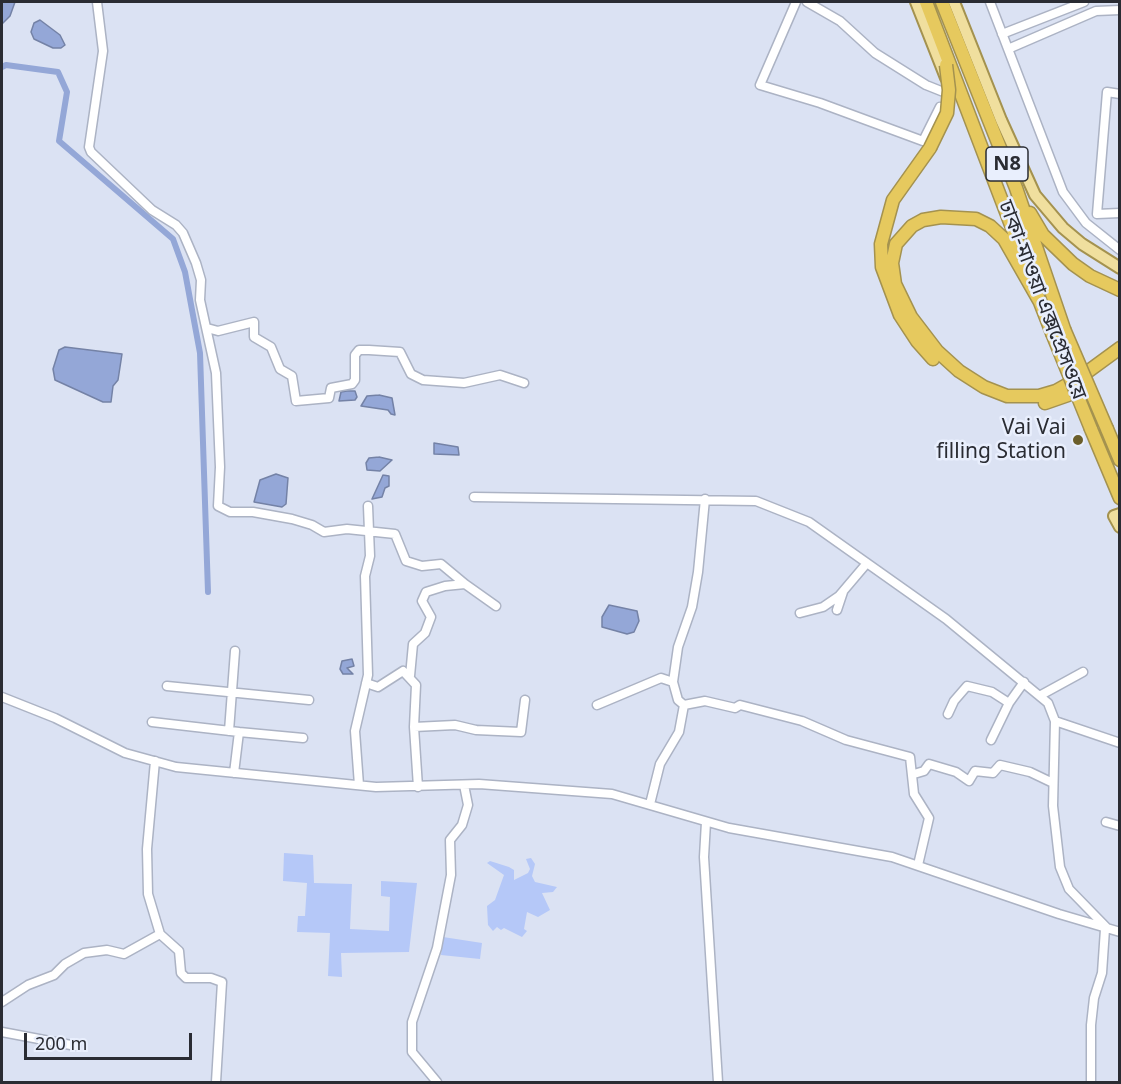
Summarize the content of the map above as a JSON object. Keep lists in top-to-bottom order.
{
  "streets": {
    "highway": ["N8", "ঢাকা-মাওয়া এক্সপ্রেসওয়ে"]
  },
  "places": ["Vai Vai filling Station"],
  "scale_bar": "200 m"
}
